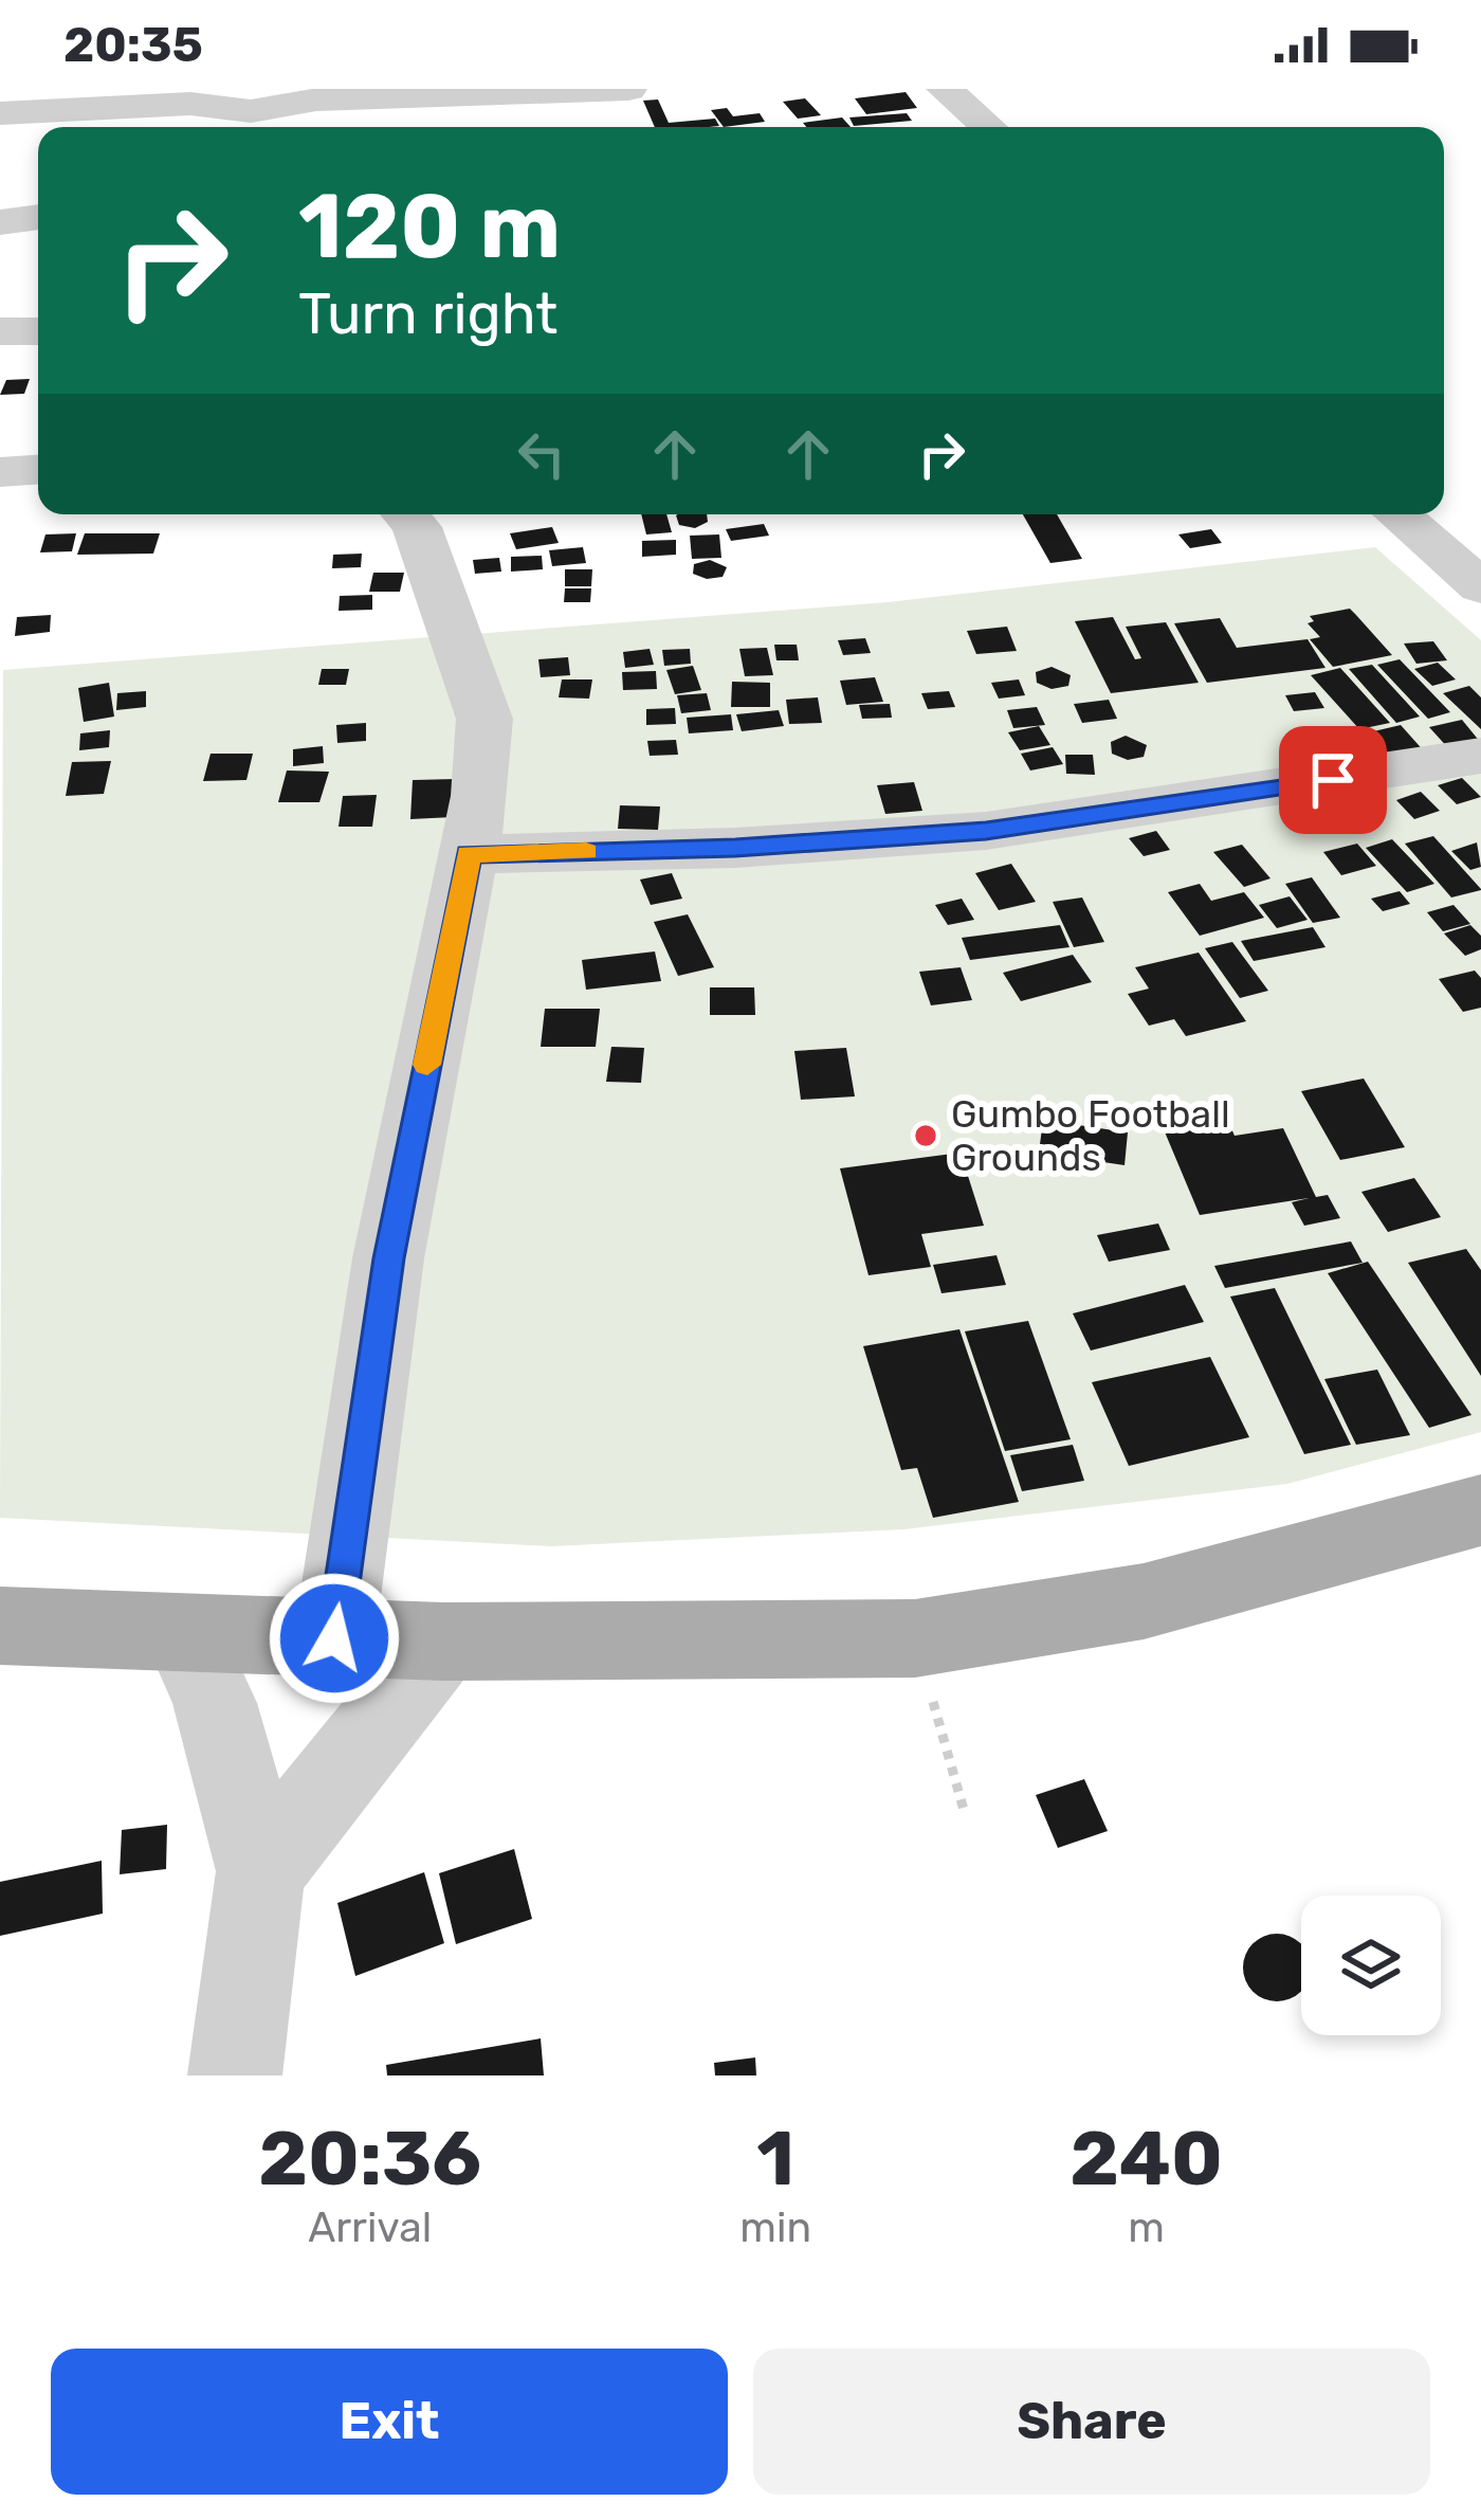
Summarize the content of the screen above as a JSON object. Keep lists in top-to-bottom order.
{
  "places": ["Gumbo Football Grounds"],
  "page": {
    "status": "20:35",
    "turn": ["120 m", "Turn right"],
    "eta": [
      "20:36",
      "Arrival",
      "1",
      "min",
      "240",
      "m"
    ],
    "buttons": ["Exit", "Share"]
  }
}
